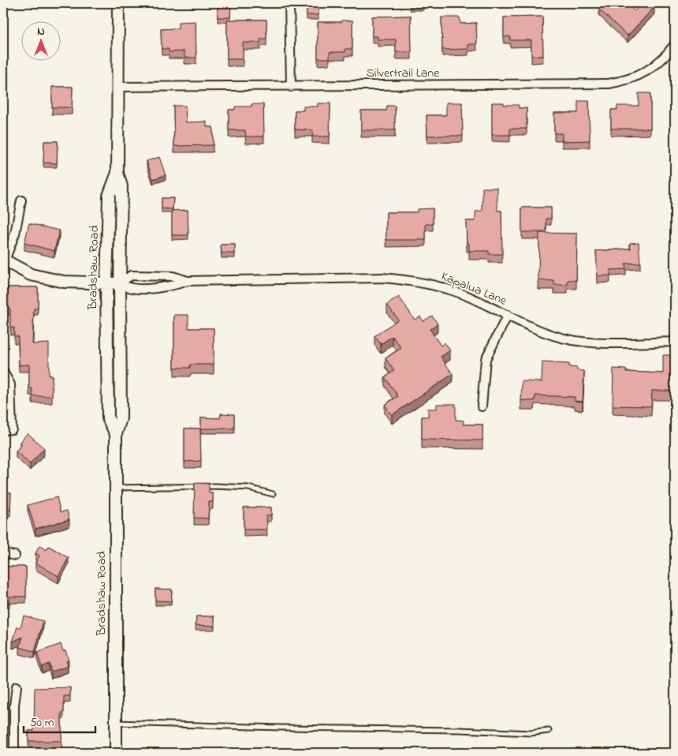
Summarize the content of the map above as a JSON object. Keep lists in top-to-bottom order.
{
  "streets": {
    "main road": ["Bradshaw Road"],
    "street": ["Silvertrail Lane", "Kapalua Lane"]
  },
  "crossings": [
    ["Silvertrail Lane", "Bradshaw Road"],
    ["Bradshaw Road", "Kapalua Lane"]
  ],
  "scale_bar": "50 m",
  "north": "top"
}
